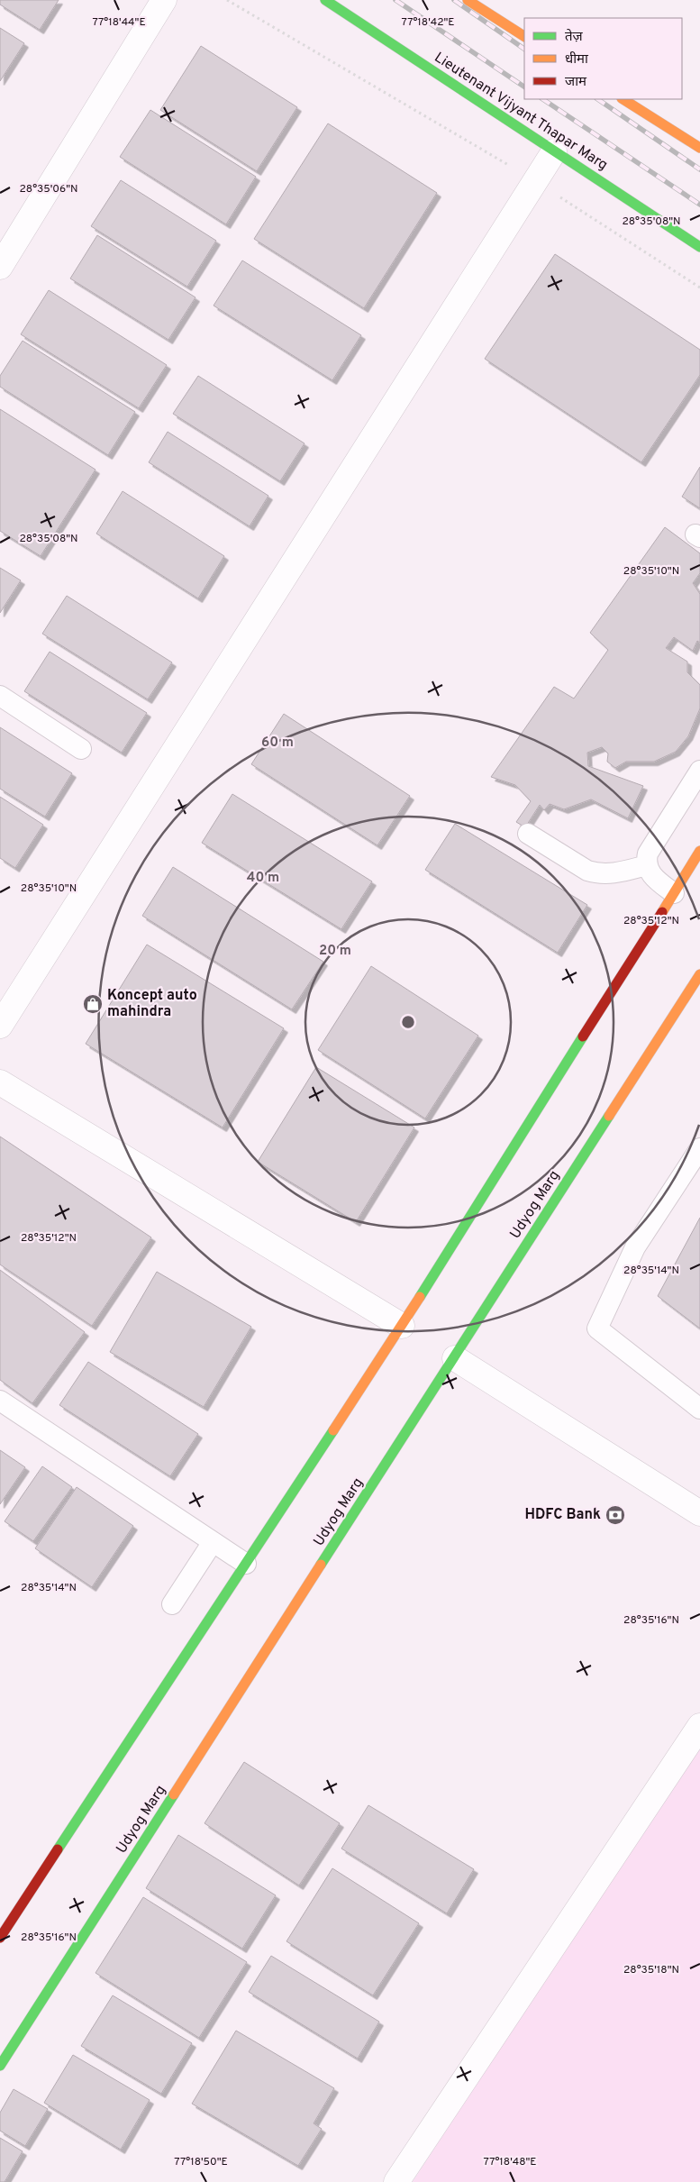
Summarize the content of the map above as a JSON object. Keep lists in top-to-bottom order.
{
  "streets": {
    "street": ["Lieutenant Vijyant Thapar Marg", "Udyog Marg"]
  },
  "places": {
    "shop": ["Koncept auto mahindra"],
    "bank": ["HDFC Bank"]
  },
  "legend": ["तेज़", "धीमा", "जाम"],
  "coordinates": [
    "77°18'44\"E",
    "77°18'42\"E",
    "28°35'06\"N",
    "28°35'08\"N",
    "28°35'10\"N",
    "28°35'12\"N",
    "28°35'14\"N",
    "28°35'16\"N",
    "28°35'18\"N",
    "77°18'50\"E",
    "77°18'48\"E"
  ],
  "rings": ["60 m", "40 m", "20 m"]
}
